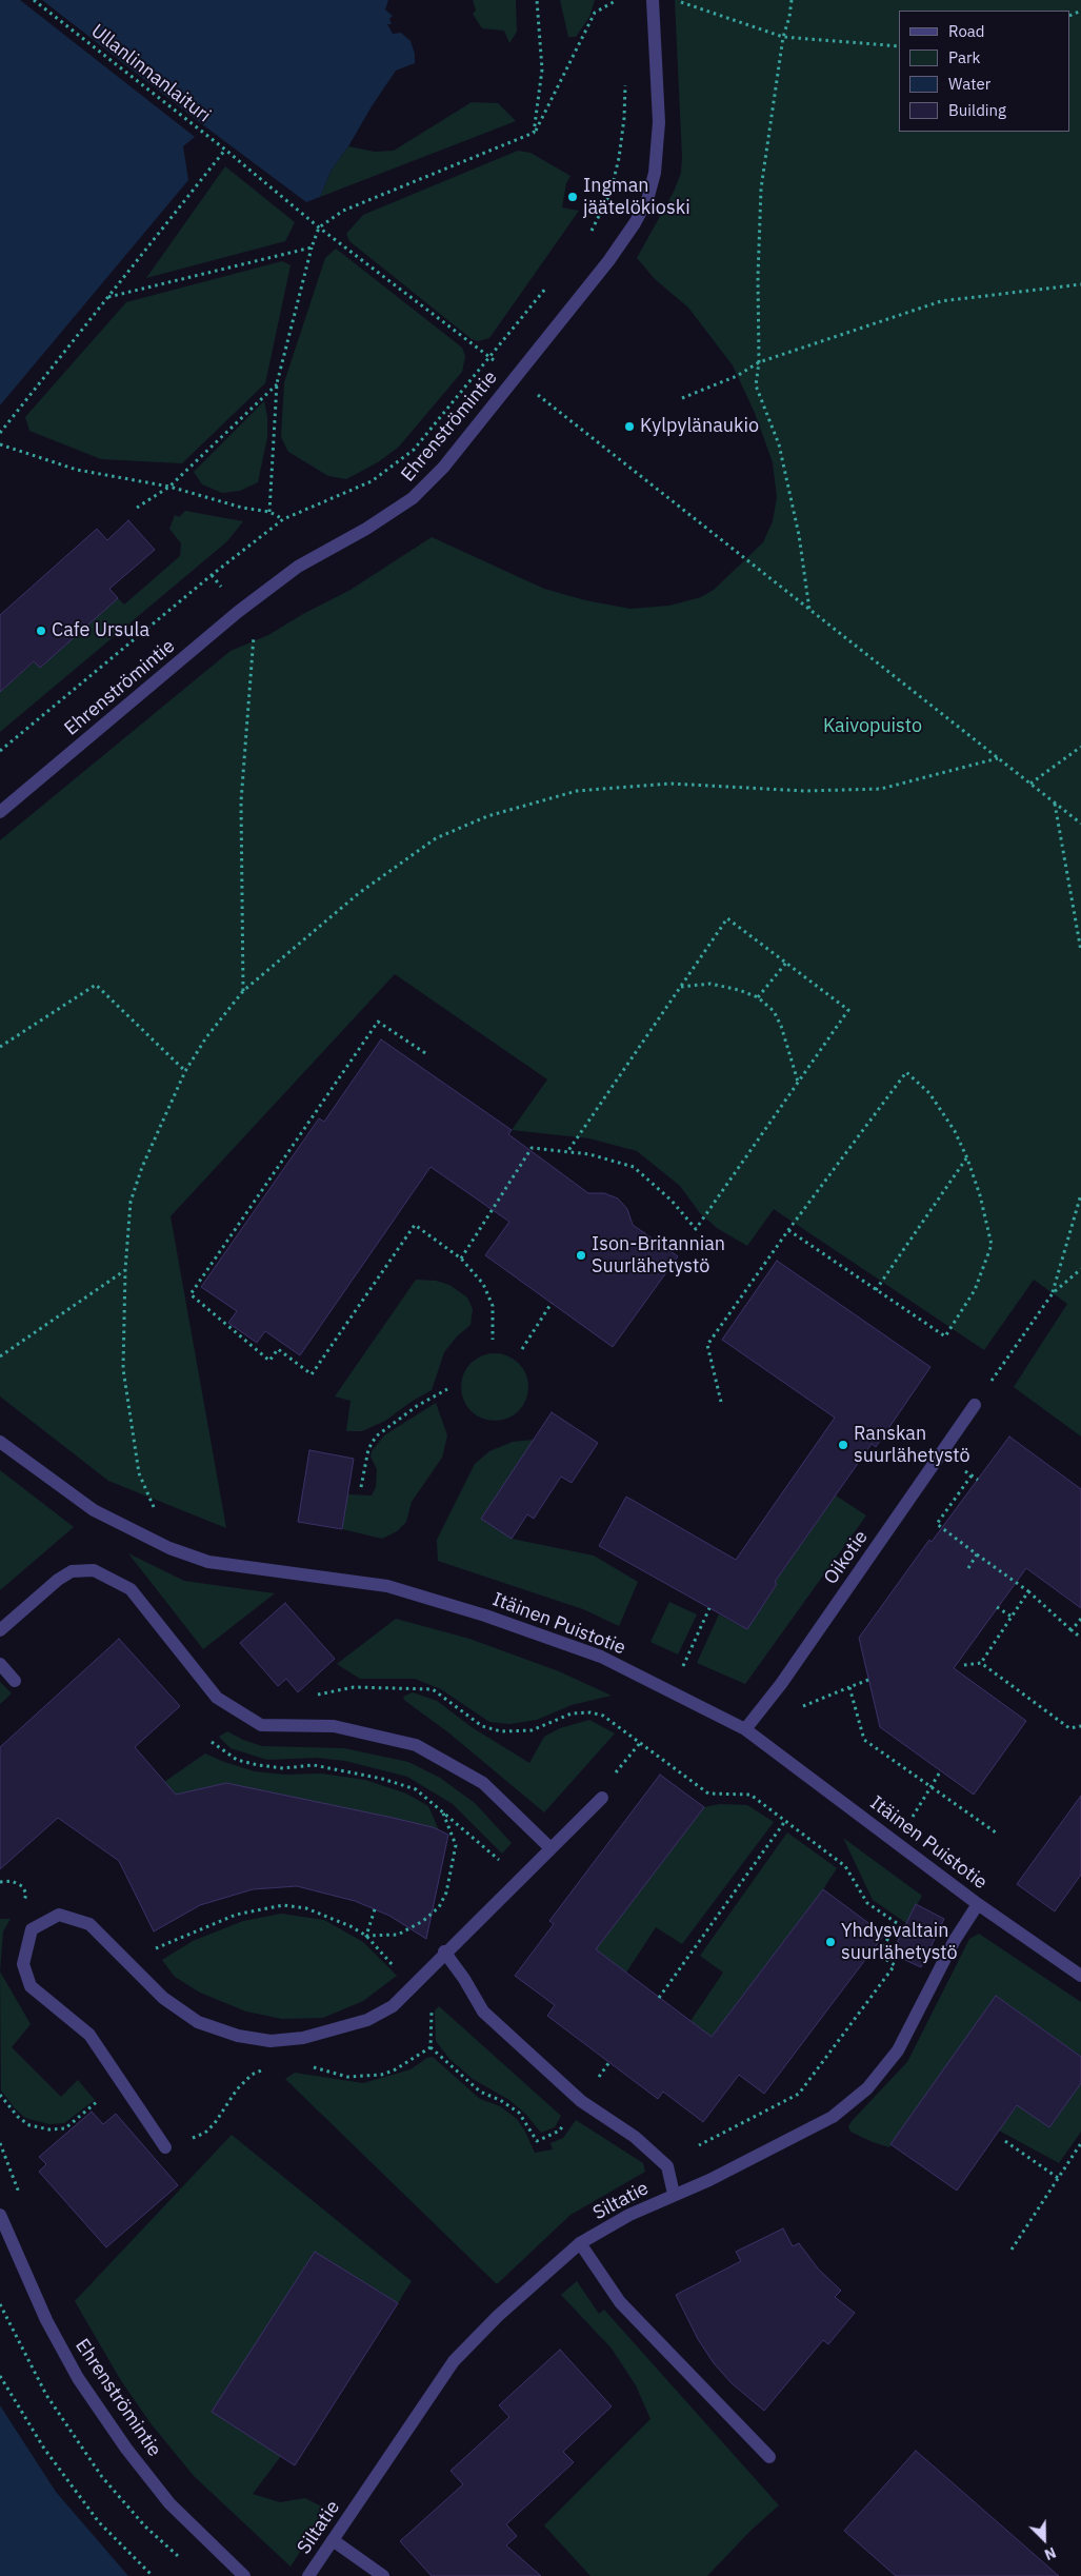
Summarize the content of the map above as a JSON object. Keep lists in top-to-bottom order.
{
  "streets": {
    "street": [
      "Ehrenströmintie",
      "Oikotie",
      "Itäinen Puistotie",
      "Siltatie"
    ],
    "path": ["Ullanlinnanlaituri"]
  },
  "crossings": [
    ["Ullanlinnanlaituri", "Ehrenströmintie"],
    ["Oikotie", "Itäinen Puistotie"],
    ["Itäinen Puistotie", "Siltatie"]
  ],
  "parks": ["Kaivopuisto"],
  "places": [
    "Ingman jäätelökioski",
    "Kylpylänaukio",
    "Cafe Ursula",
    "Ison-Britannian Suurlähetystö",
    "Ranskan suurlähetystö",
    "Yhdysvaltain suurlähetystö"
  ],
  "legend": [
    "Road",
    "Park",
    "Water",
    "Building"
  ],
  "north": "bottom right"
}
